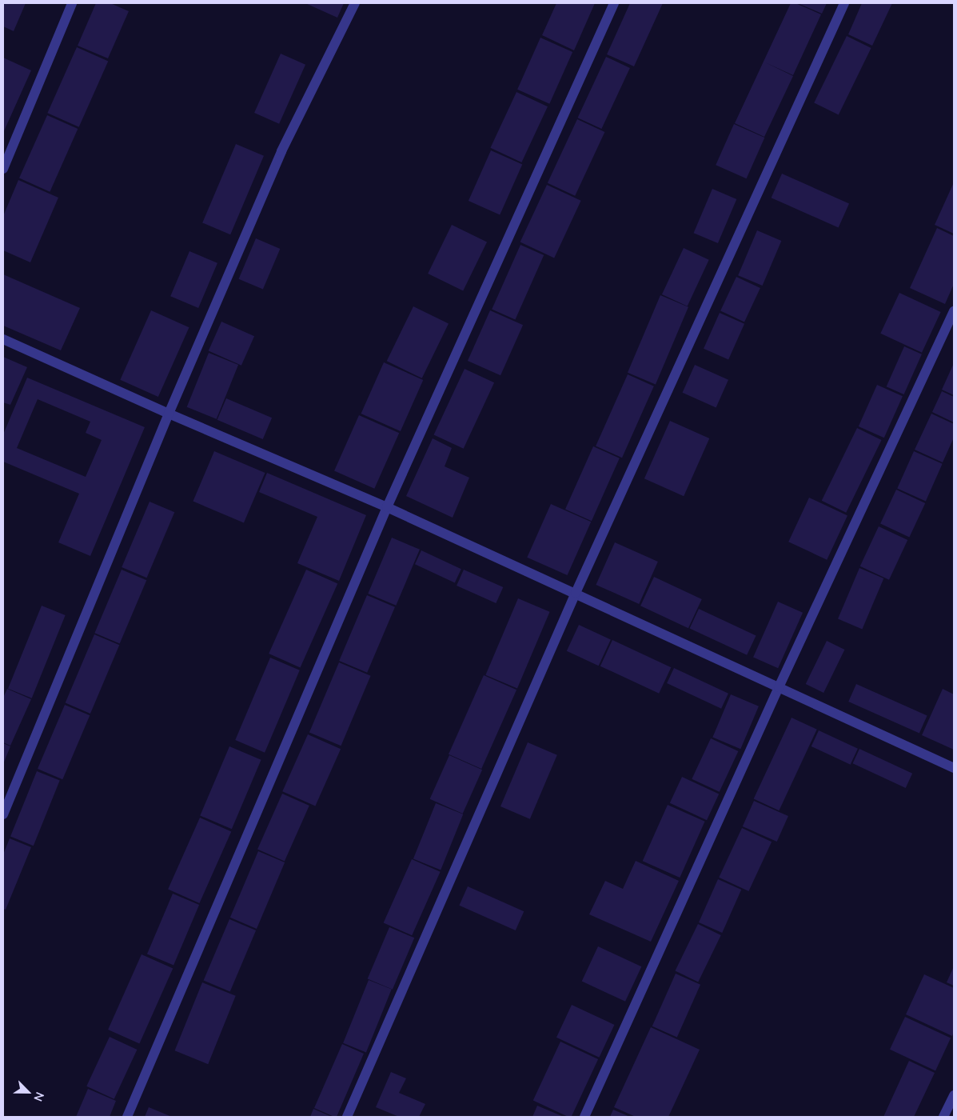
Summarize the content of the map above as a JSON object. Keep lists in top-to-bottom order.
{
  "north": "bottom right"
}
